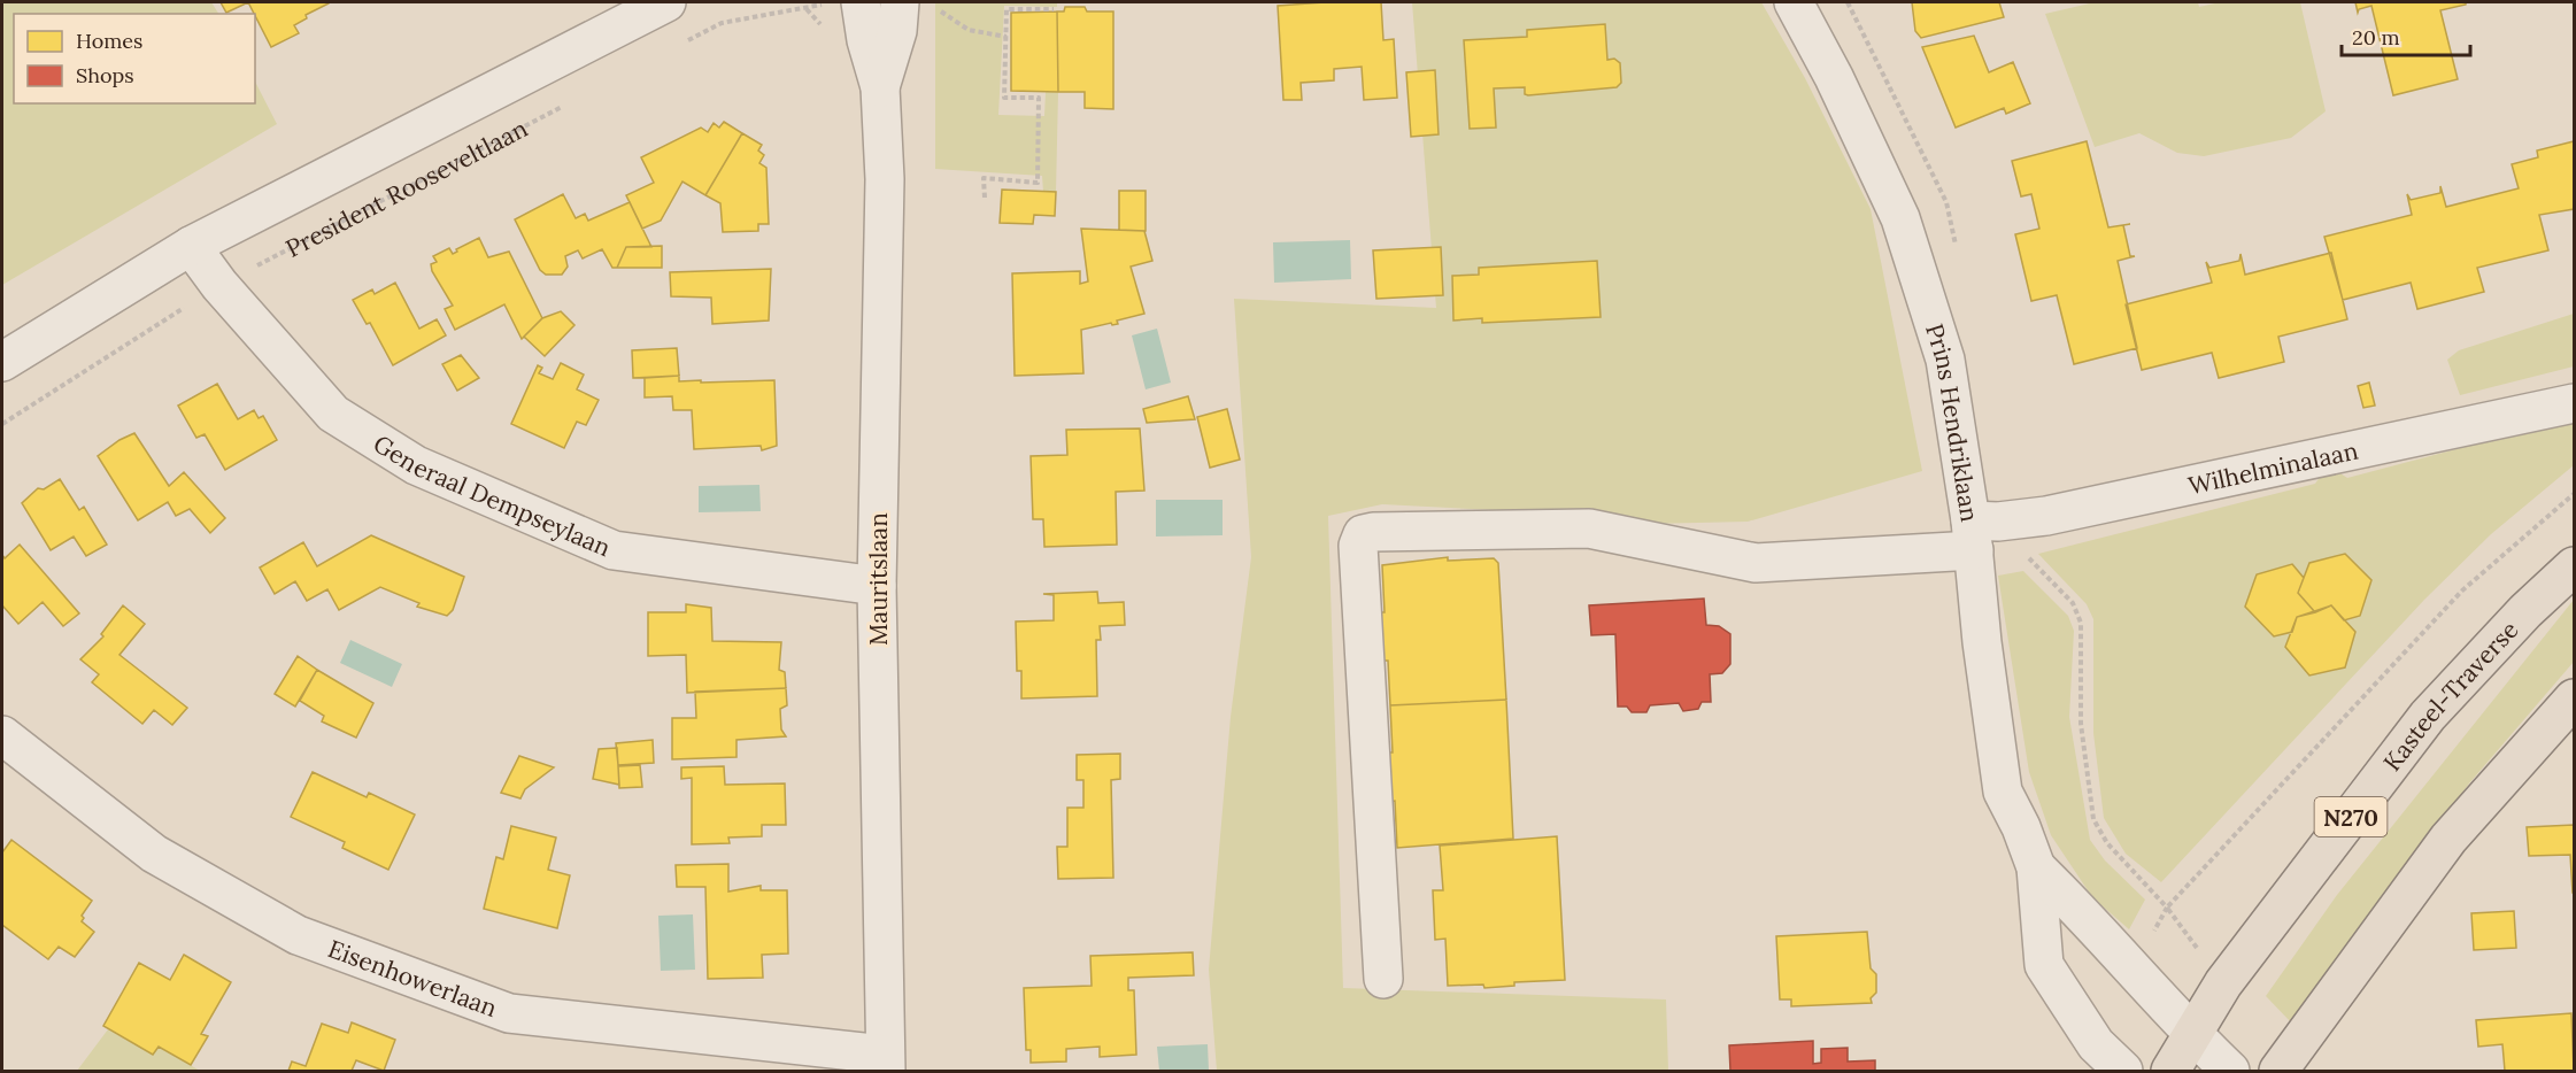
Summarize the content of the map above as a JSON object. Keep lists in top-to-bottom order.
{
  "streets": {
    "main road": ["Kasteel-Traverse", "N270"],
    "street": [
      "President Rooseveltlaan",
      "Prins Hendriklaan",
      "Wilhelminalaan",
      "Generaal Dempseylaan",
      "Mauritslaan",
      "Eisenhowerlaan"
    ]
  },
  "crossings": [
    ["President Rooseveltlaan", "Generaal Dempseylaan"],
    ["Prins Hendriklaan", "Wilhelminalaan"],
    ["Prins Hendriklaan", "Kasteel-Traverse"],
    ["Generaal Dempseylaan", "Mauritslaan"],
    ["Mauritslaan", "Eisenhowerlaan"]
  ],
  "legend": ["Homes", "Shops"],
  "scale_bar": "20 m"
}
